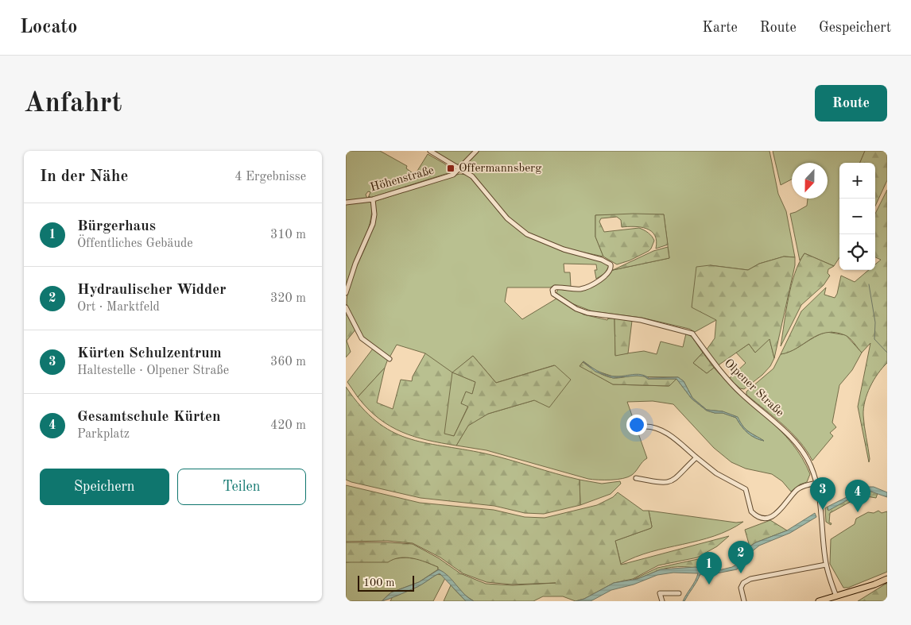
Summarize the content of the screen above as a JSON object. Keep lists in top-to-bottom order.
{
  "streets": {
    "street": ["Höhenstraße", "Olpener Straße"]
  },
  "crossings": [
    ["Höhenstraße", "Olpener Straße"]
  ],
  "places": {
    "transit": ["Offermannsberg"]
  },
  "scale_bar": "100 m",
  "north": "bottom",
  "page": {
    "header": "Locato",
    "nav": ["Karte", "Route", "Gespeichert"],
    "buttons": [
      "Route",
      ["Speichern", "Teilen"]
    ],
    "title": "Anfahrt",
    "heading": ["In der Nähe", "4 Ergebnisse"],
    "map_buttons": ["+", "−"],
    "list": [
      {
        "mark": "1",
        "name": "Bürgerhaus",
        "note": "Öffentliches Gebäude",
        "value": "310 m"
      },
      {
        "mark": "2",
        "name": "Hydraulischer Widder",
        "note": "Ort · Marktfeld",
        "value": "320 m"
      },
      {
        "mark": "3",
        "name": "Kürten Schulzentrum",
        "note": "Haltestelle · Olpener Straße",
        "value": "360 m"
      },
      {
        "mark": "4",
        "name": "Gesamtschule Kürten",
        "note": "Parkplatz",
        "value": "420 m"
      }
    ],
    "pins": [
      "3",
      "4",
      "2",
      "1"
    ],
    "scale": "100 m"
  }
}
